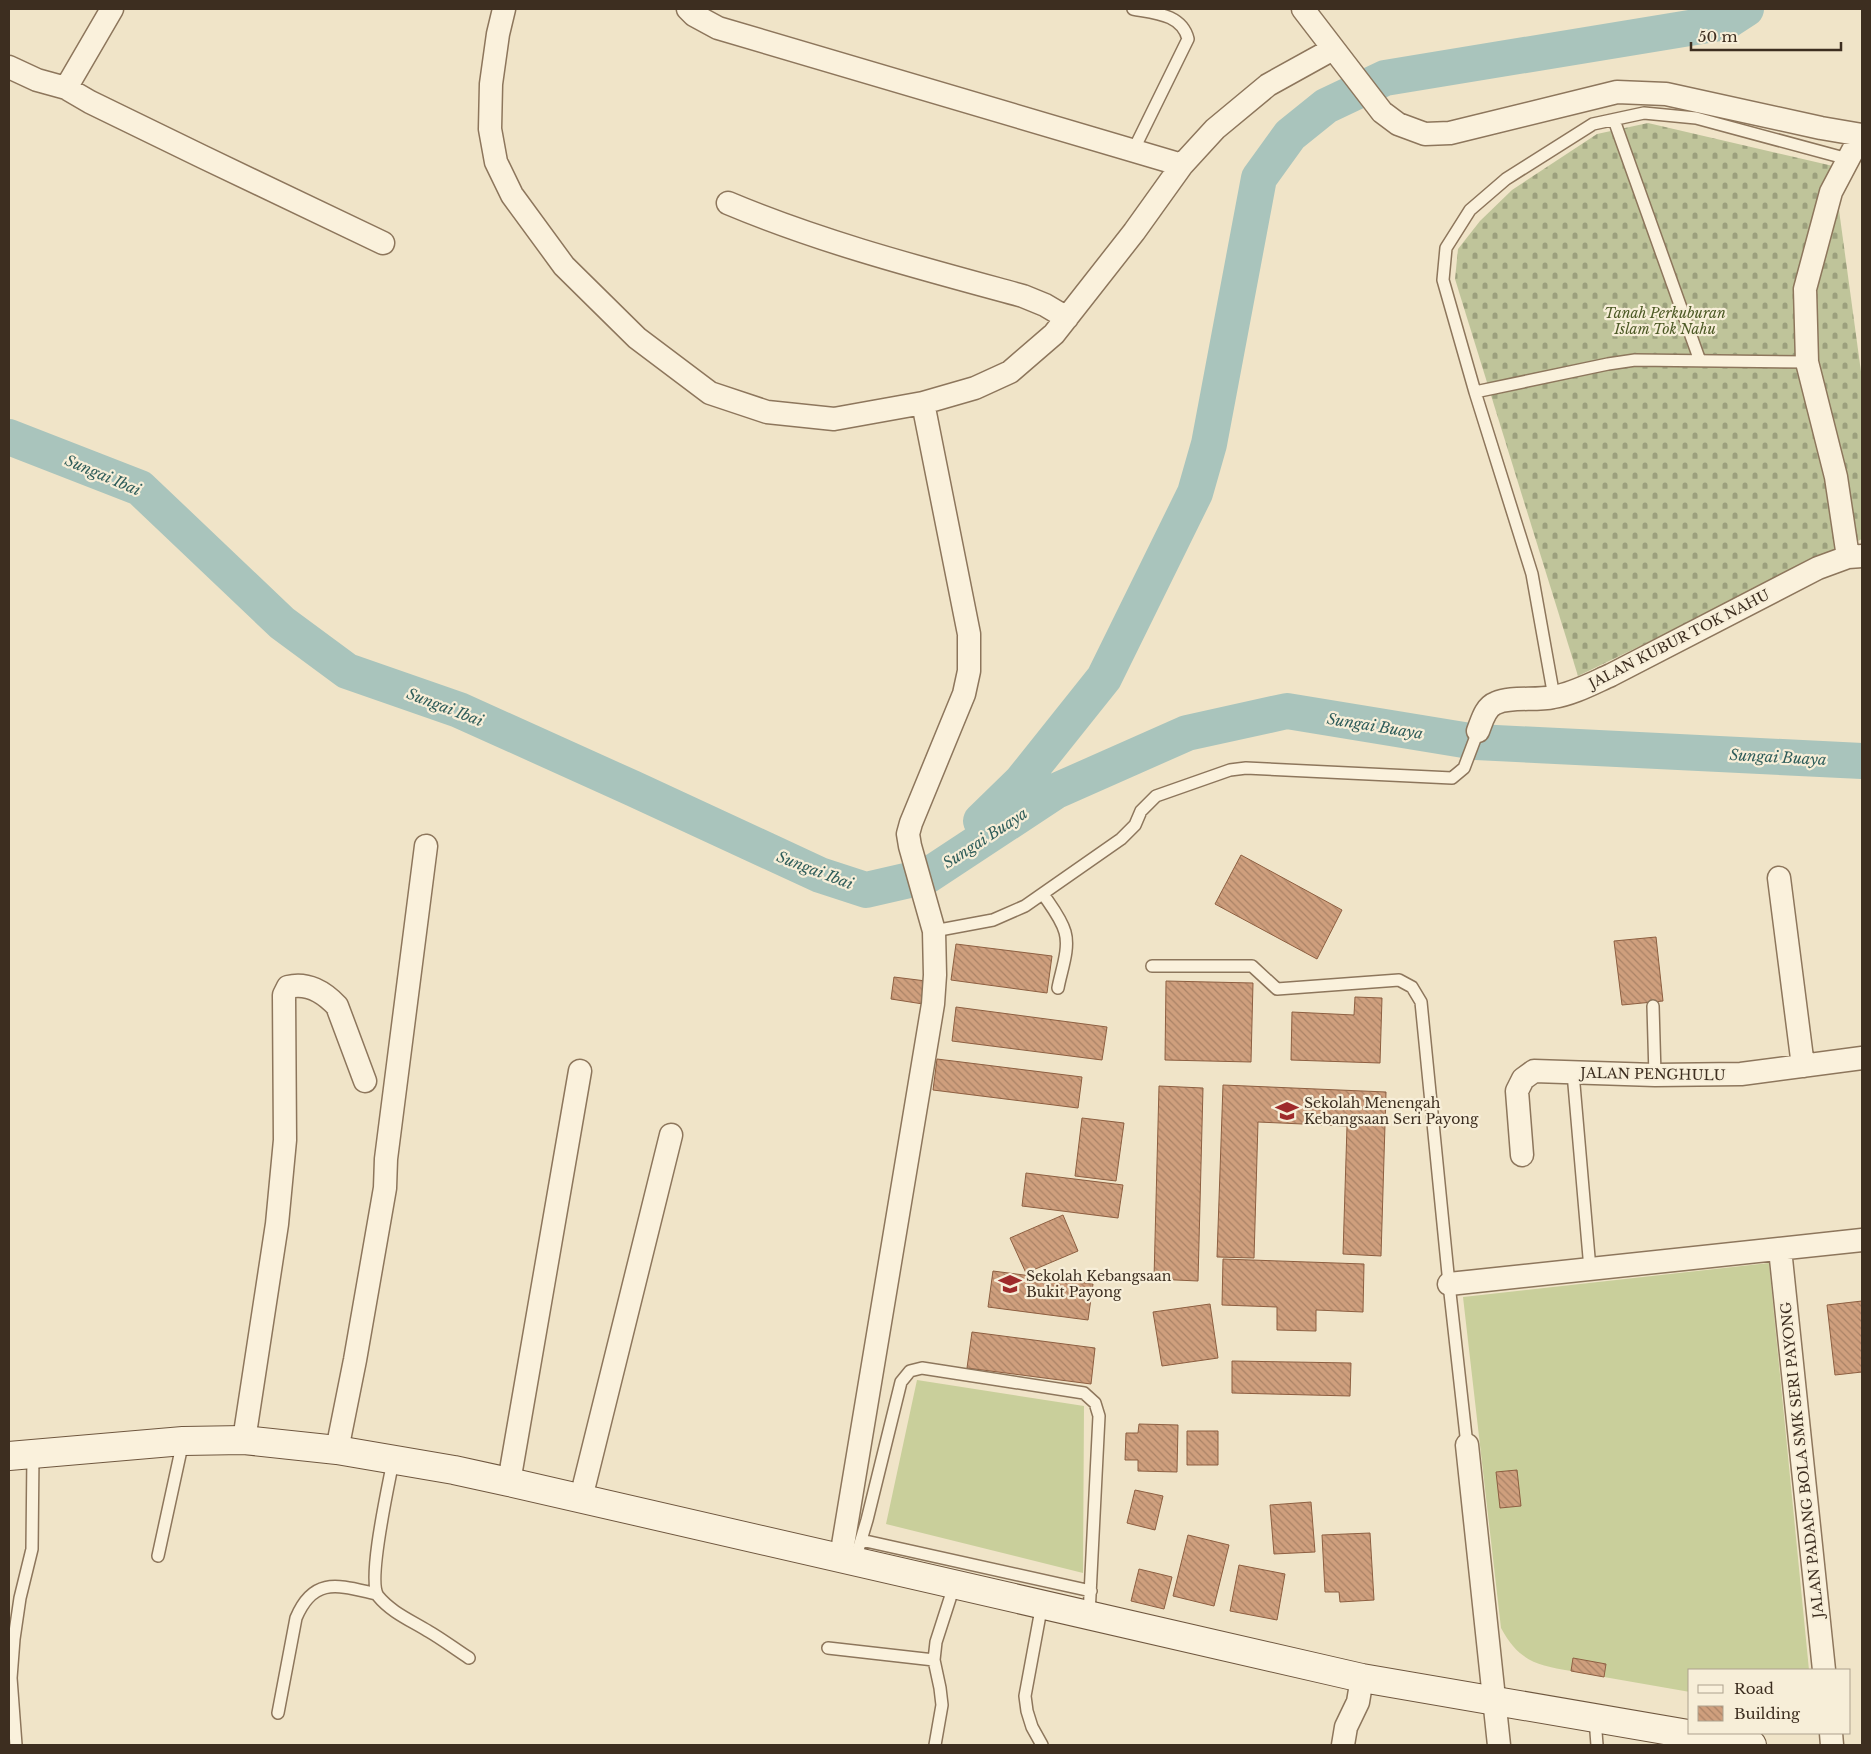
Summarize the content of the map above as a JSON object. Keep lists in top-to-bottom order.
{
  "streets": {
    "street": ["JALAN KUBUR TOK NAHU", "JALAN PENGHULU", "JALAN PADANG BOLA SMK SERI PAYONG"]
  },
  "water": ["Sungai Ibai", "Sungai Buaya"],
  "parks": ["Tanah Perkuburan Islam Tok Nahu"],
  "places": {
    "school or university": ["Sekolah Menengah Kebangsaan Seri Payong", "Sekolah Kebangsaan Bukit Payong"]
  },
  "legend": ["Road", "Building"],
  "scale_bar": "50 m"
}
